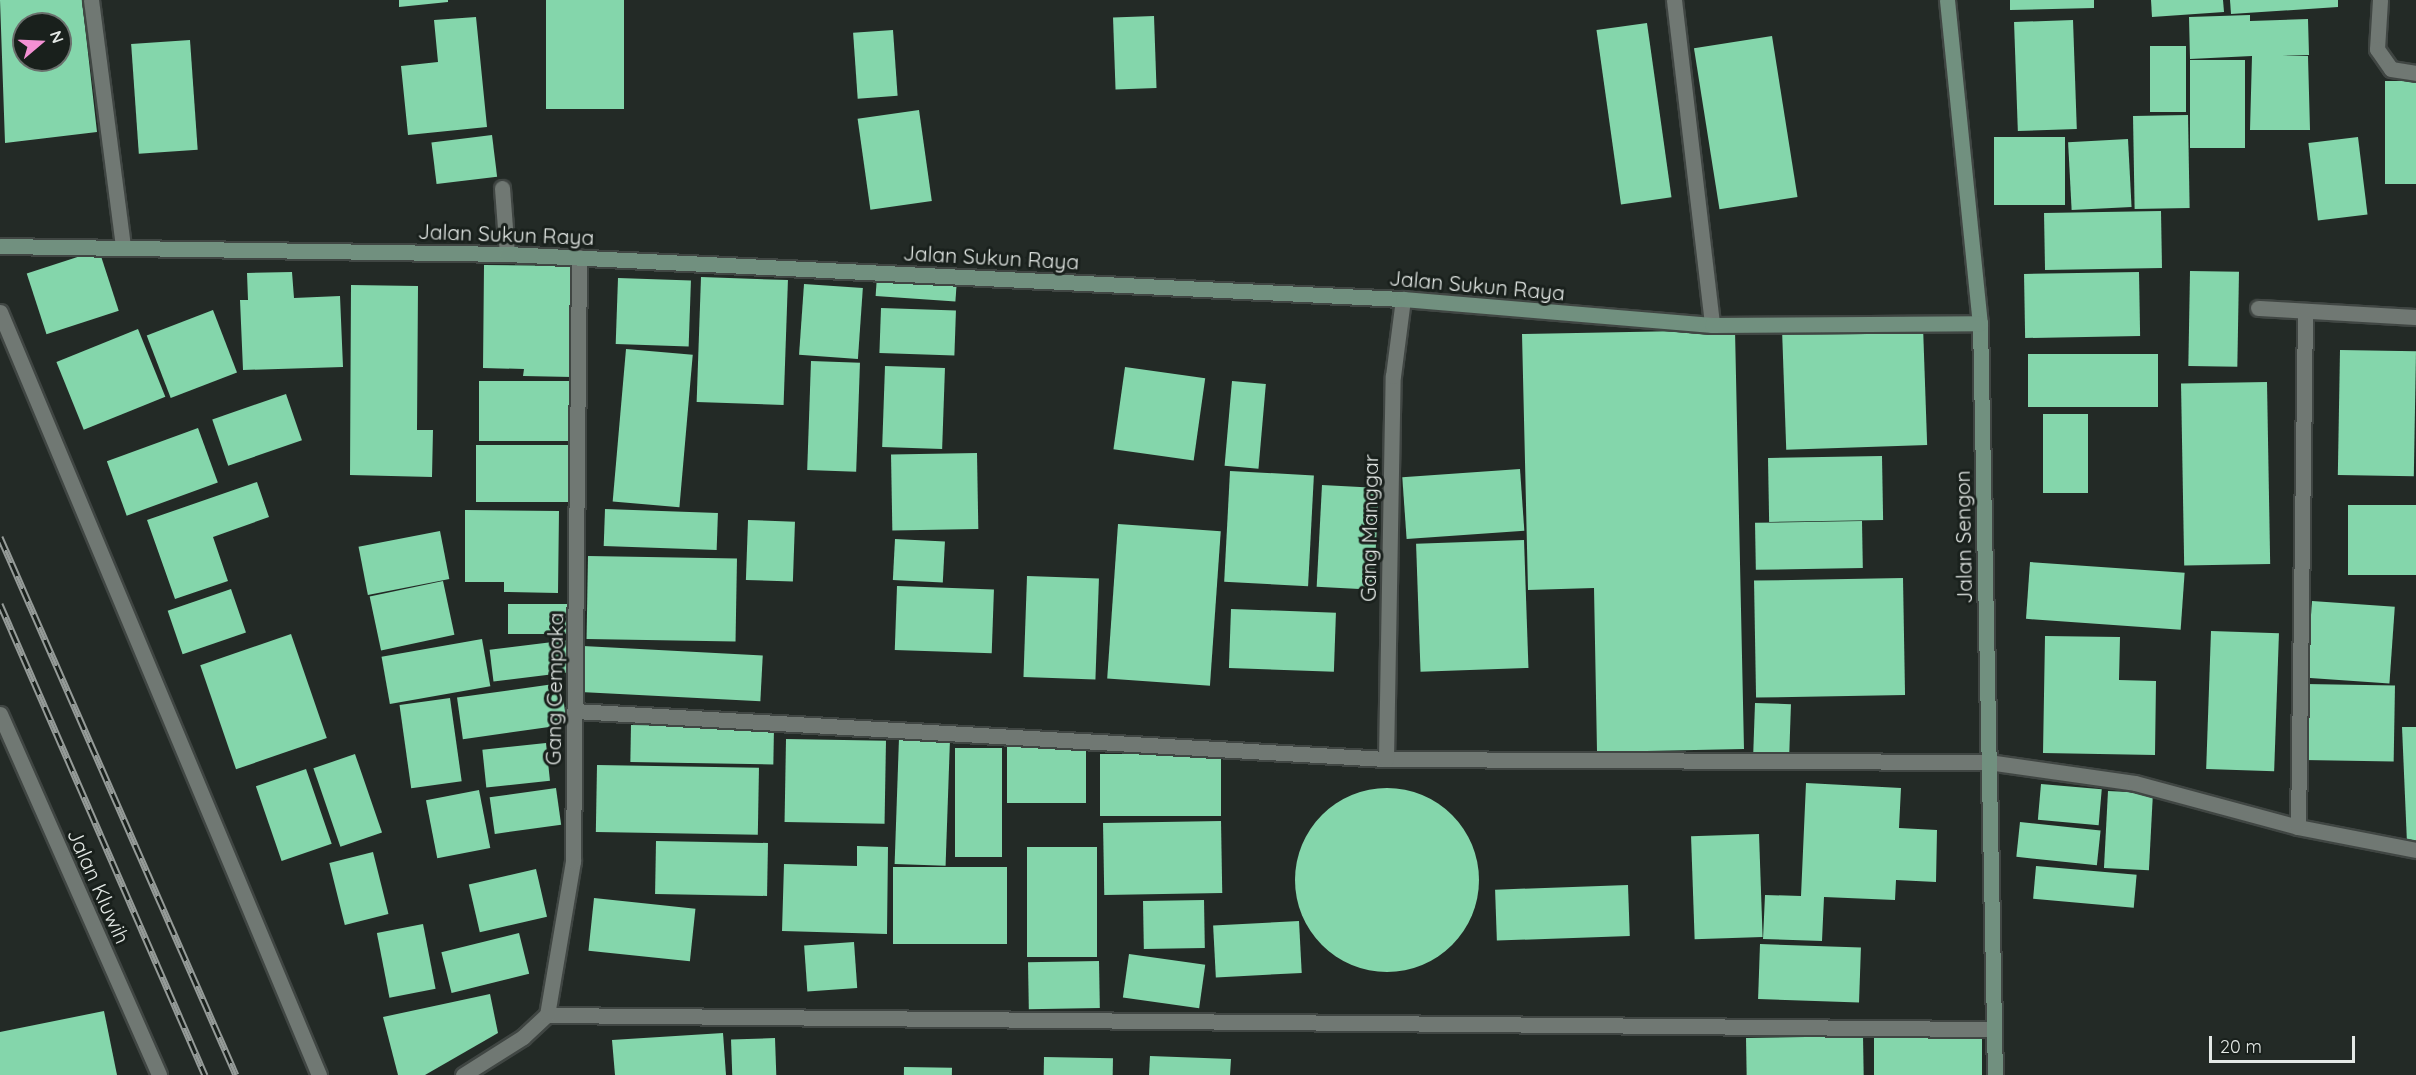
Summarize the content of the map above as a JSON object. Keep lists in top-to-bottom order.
{
  "streets": {
    "street": [
      "Jalan Sukun Raya",
      "Gang Manggar",
      "Jalan Sengon",
      "Gang Cempaka",
      "Jalan Kluwih"
    ]
  },
  "crossings": [
    ["Jalan Sukun Raya", "Gang Manggar"],
    ["Jalan Sukun Raya", "Jalan Sengon"],
    ["Jalan Sukun Raya", "Gang Cempaka"]
  ],
  "scale_bar": "20 m",
  "north": "right"
}
